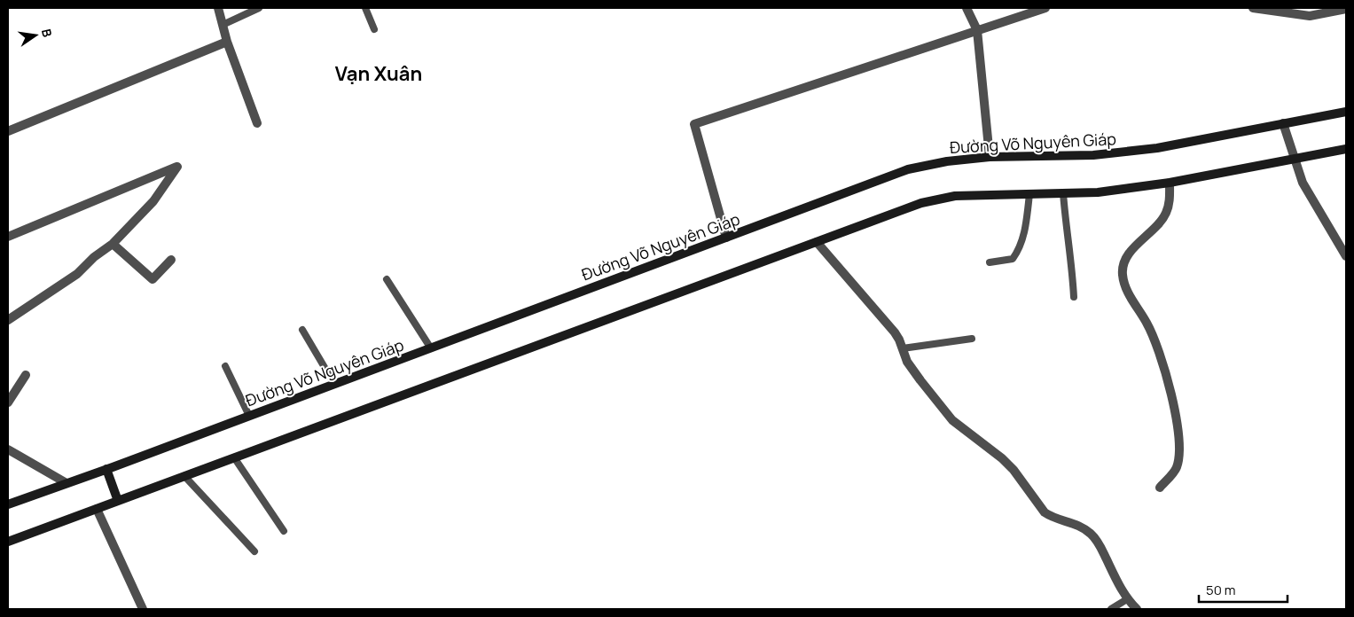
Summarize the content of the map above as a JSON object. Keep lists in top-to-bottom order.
{
  "streets": {
    "main road": ["Đường Võ Nguyên Giáp"]
  },
  "districts": ["Vạn Xuân"],
  "scale_bar": "50 m",
  "north": "right"
}
